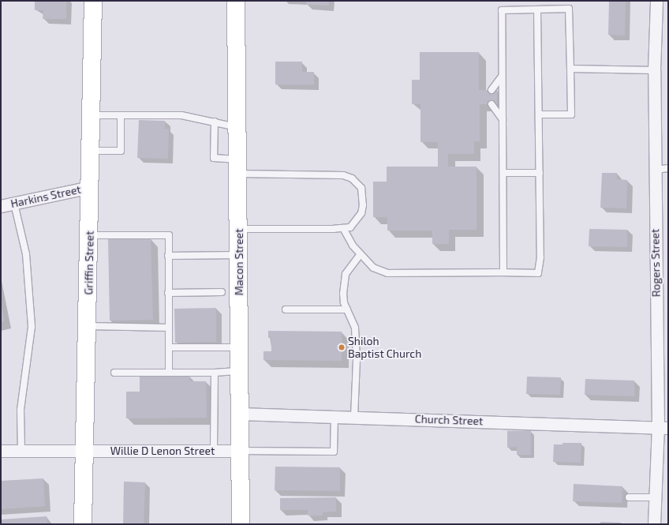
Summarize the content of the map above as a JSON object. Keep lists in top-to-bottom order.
{
  "streets": {
    "main road": ["Macon Street", "Griffin Street"],
    "street": [
      "Harkins Street",
      "Rogers Street",
      "Church Street",
      "Willie D Lenon Street"
    ]
  },
  "crossings": [
    ["Harkins Street", "Griffin Street"],
    ["Macon Street", "Church Street"],
    ["Macon Street", "Willie D Lenon Street"],
    ["Griffin Street", "Willie D Lenon Street"],
    ["Rogers Street", "Church Street"]
  ],
  "places": ["Shiloh Baptist Church"]
}
